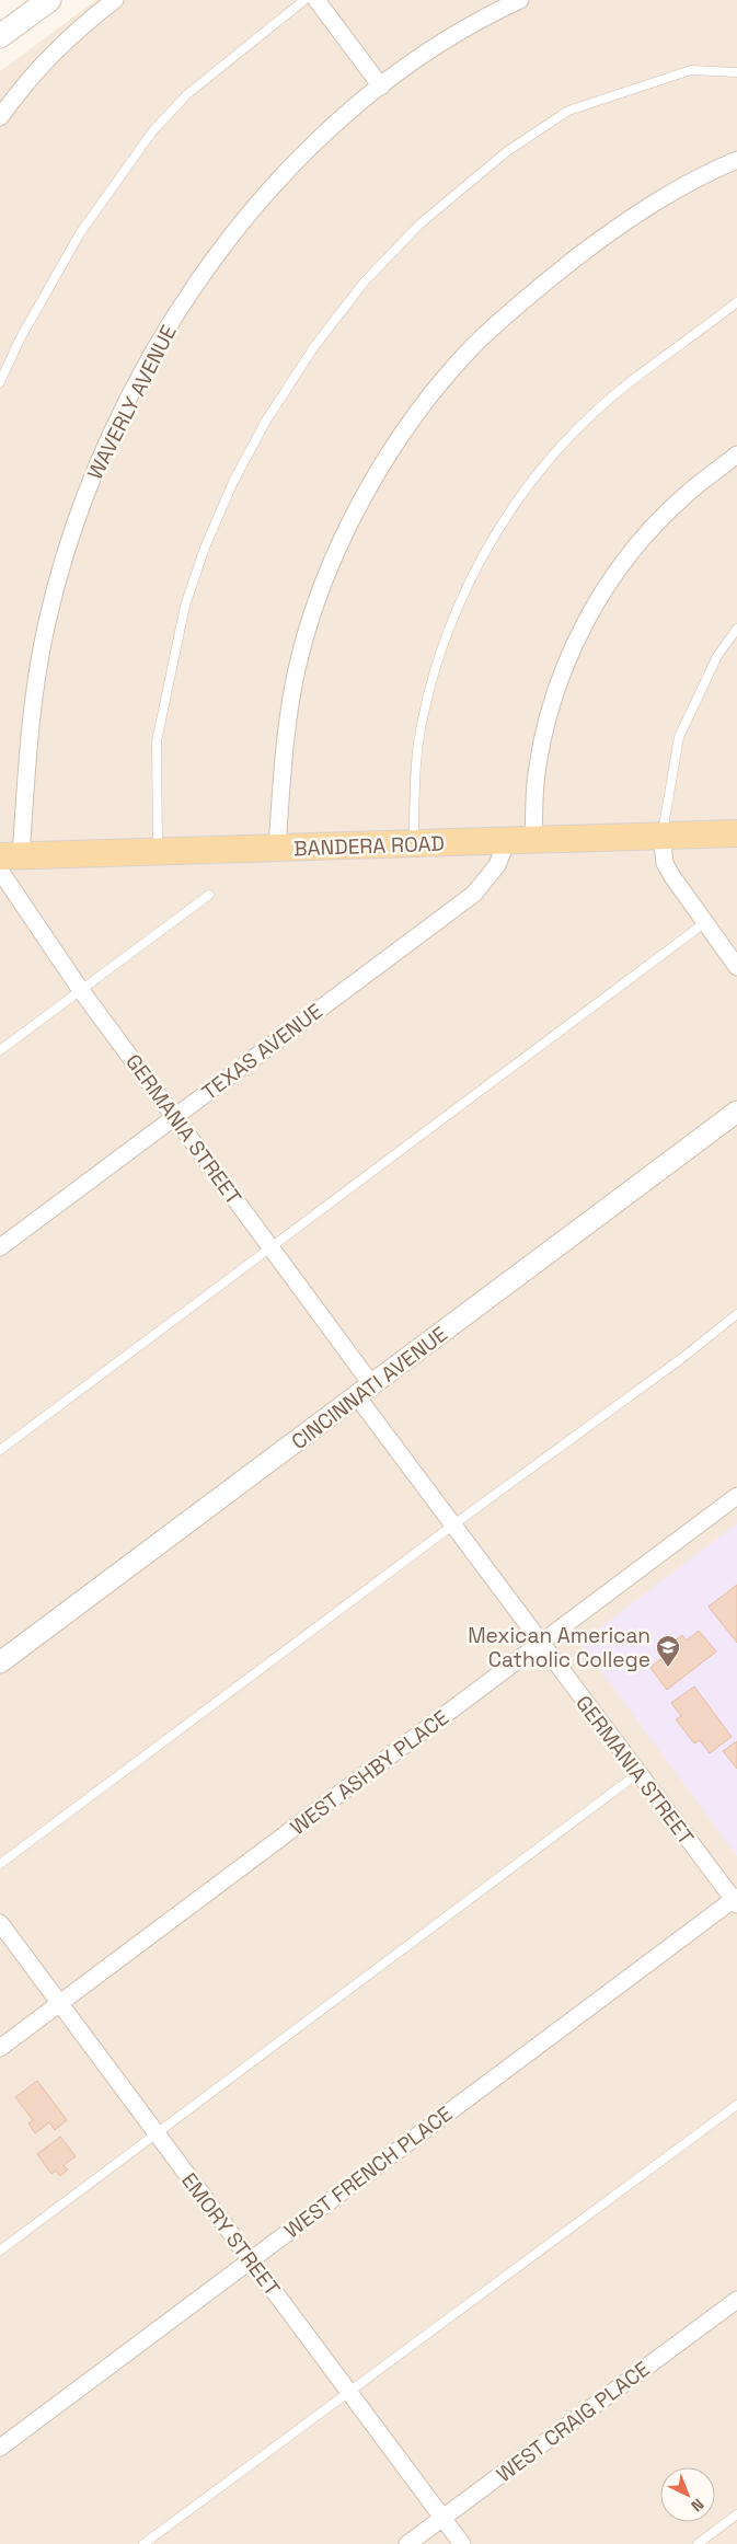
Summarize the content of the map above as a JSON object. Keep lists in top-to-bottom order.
{
  "streets": {
    "main road": ["BANDERA ROAD"],
    "street": [
      "WAVERLY AVENUE",
      "TEXAS AVENUE",
      "GERMANIA STREET",
      "CINCINNATI AVENUE",
      "WEST ASHBY PLACE",
      "WEST FRENCH PLACE",
      "EMORY STREET",
      "WEST CRAIG PLACE"
    ]
  },
  "crossings": [
    ["WAVERLY AVENUE", "BANDERA ROAD"],
    ["WAVERLY AVENUE", "GERMANIA STREET"],
    ["BANDERA ROAD", "TEXAS AVENUE"],
    ["BANDERA ROAD", "GERMANIA STREET"],
    ["TEXAS AVENUE", "GERMANIA STREET"],
    ["GERMANIA STREET", "CINCINNATI AVENUE"],
    ["GERMANIA STREET", "WEST ASHBY PLACE"],
    ["GERMANIA STREET", "WEST FRENCH PLACE"],
    ["WEST ASHBY PLACE", "EMORY STREET"],
    ["WEST FRENCH PLACE", "EMORY STREET"],
    ["EMORY STREET", "WEST CRAIG PLACE"]
  ],
  "places": {
    "school or university": ["Mexican American Catholic College"]
  },
  "north": "bottom right"
}
